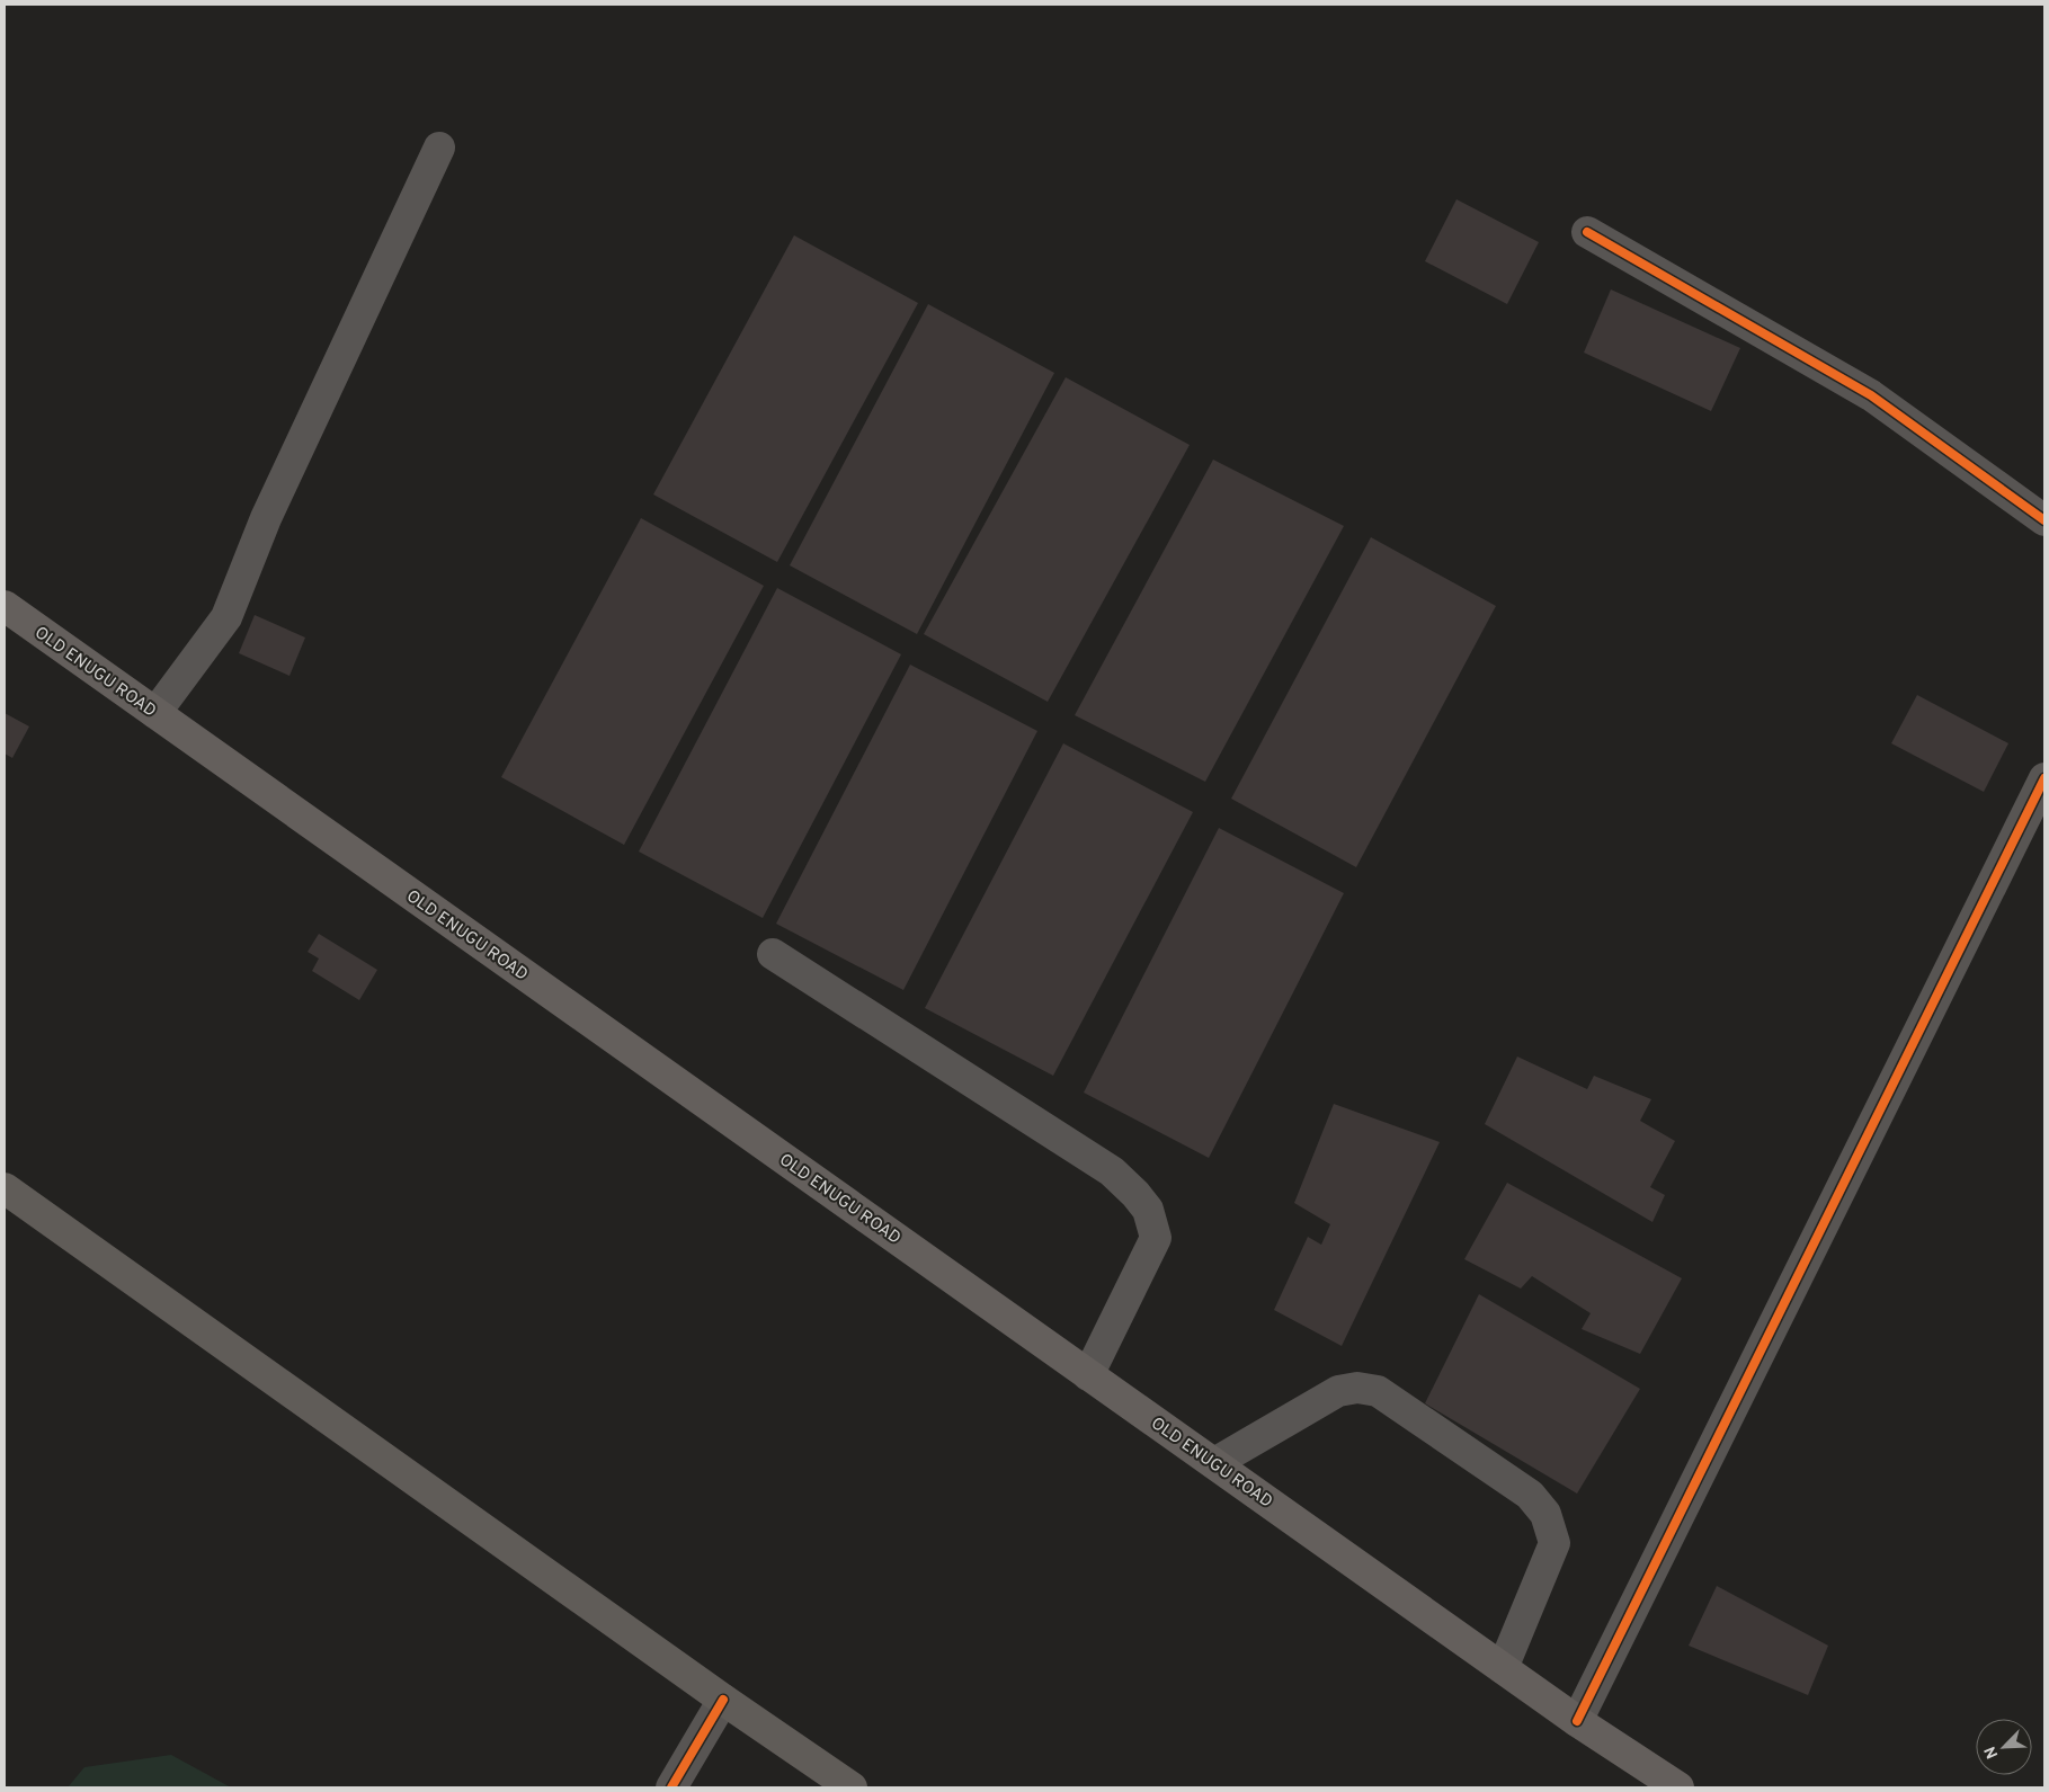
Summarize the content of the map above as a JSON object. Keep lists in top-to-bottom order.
{
  "streets": {
    "main road": ["OLD ENUGU ROAD"]
  },
  "north": "bottom left"
}
